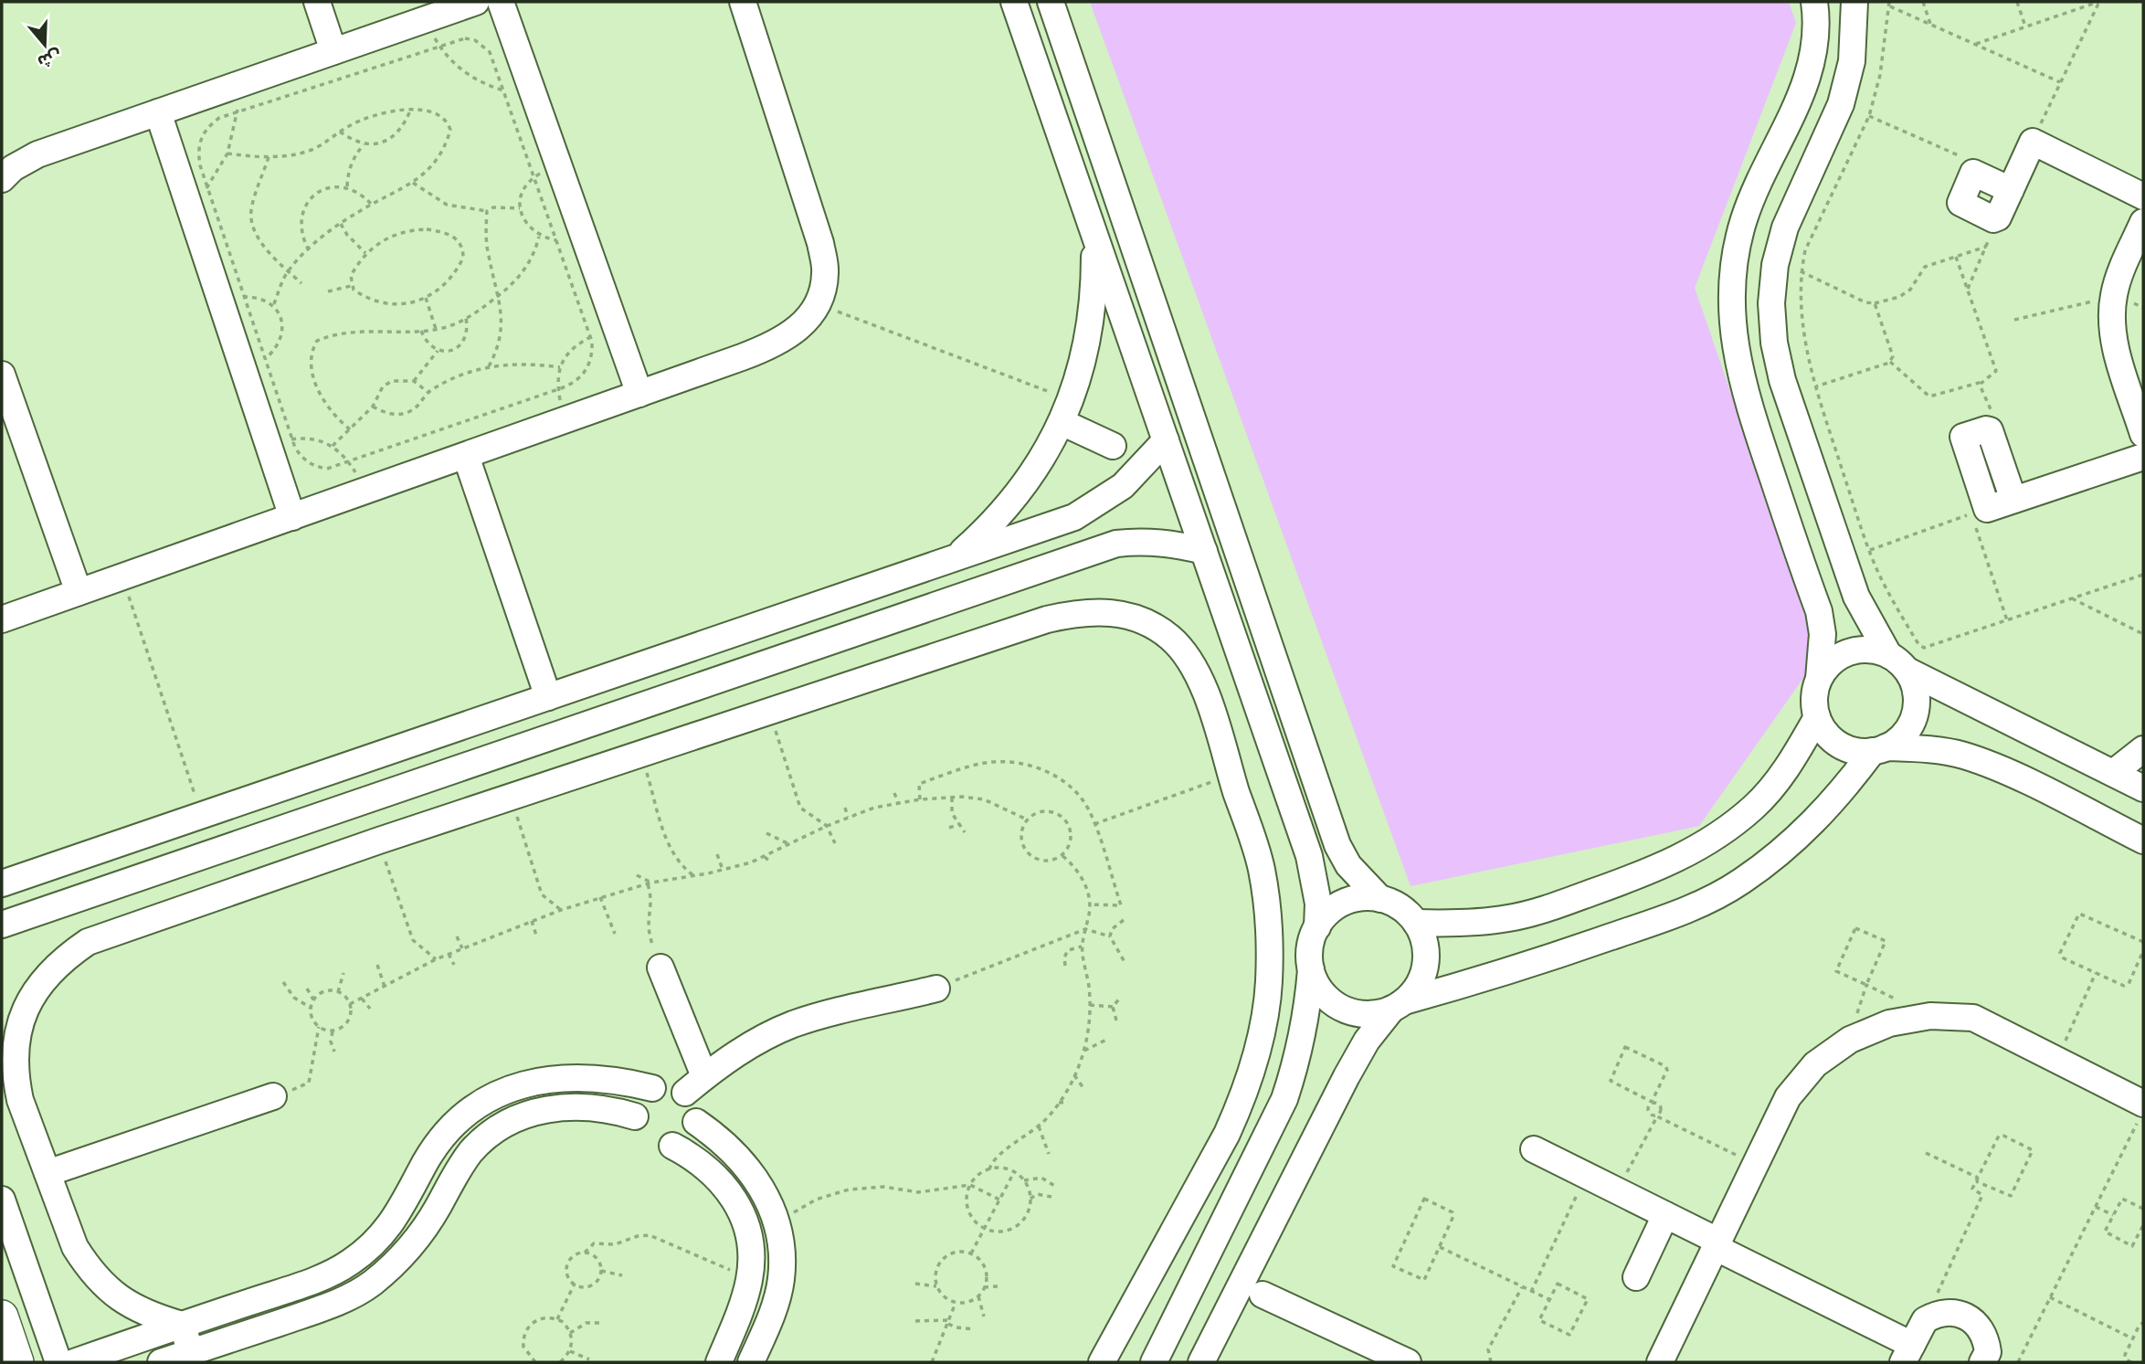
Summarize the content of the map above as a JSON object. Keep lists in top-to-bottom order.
{
  "north": "bottom"
}
